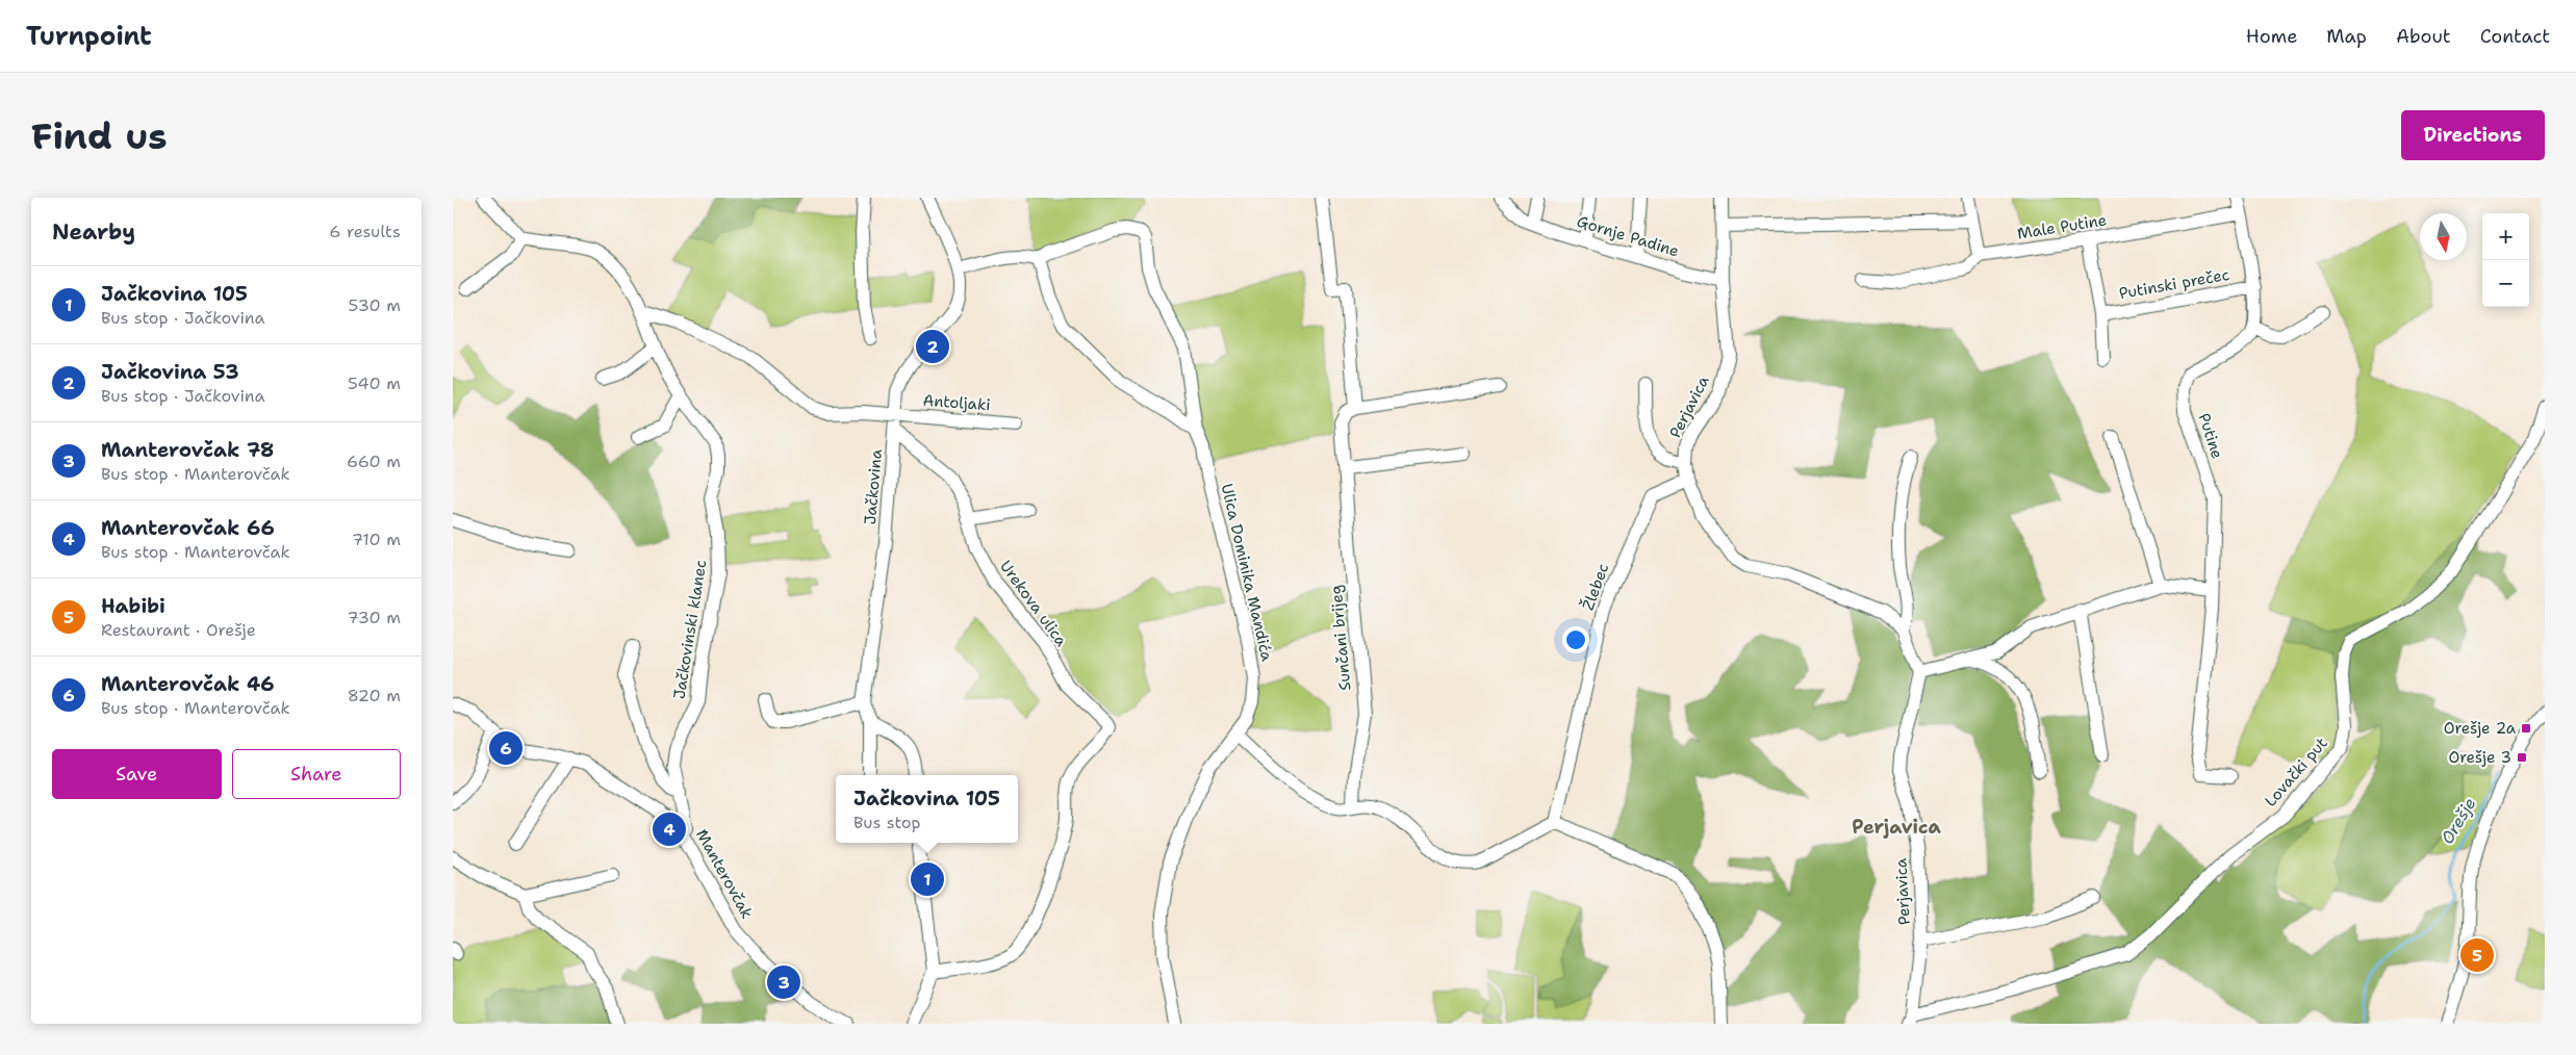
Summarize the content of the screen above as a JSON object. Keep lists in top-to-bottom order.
{
  "streets": {
    "street": [
      "Male Putine",
      "Gornje Padine",
      "Putinski prečec",
      "Antoljaki",
      "Perjavica",
      "Putine",
      "Jačkovina",
      "Ulica Dominika Mandića",
      "Žlebec",
      "Urekova ulica",
      "Jačkovinski klanec",
      "Sunčani brijeg",
      "Lovački put",
      "Manterovčak"
    ]
  },
  "crossings": [
    ["Male Putine", "Putinski prečec"],
    ["Gornje Padine", "Perjavica"],
    ["Antoljaki", "Jačkovina"],
    ["Antoljaki", "Urekova ulica"],
    ["Antoljaki", "Jačkovinski klanec"],
    ["Perjavica", "Žlebec"],
    ["Perjavica", "Lovački put"],
    ["Jačkovina", "Urekova ulica"],
    ["Jačkovinski klanec", "Manterovčak"]
  ],
  "districts": ["Perjavica"],
  "water": ["Orešje"],
  "places": {
    "transit": ["Orešje 2a", "Orešje 3"]
  },
  "north": "bottom",
  "page": {
    "header": "Turnpoint",
    "nav": [
      "Home",
      "Map",
      "About",
      "Contact"
    ],
    "buttons": [
      "Directions",
      ["Save", "Share"]
    ],
    "title": "Find us",
    "heading": ["Nearby", "6 results"],
    "map_buttons": ["+", "−"],
    "list": [
      {
        "mark": "1",
        "name": "Jačkovina 105",
        "note": "Bus stop · Jačkovina",
        "value": "530 m"
      },
      {
        "mark": "2",
        "name": "Jačkovina 53",
        "note": "Bus stop · Jačkovina",
        "value": "540 m"
      },
      {
        "mark": "3",
        "name": "Manterovčak 78",
        "note": "Bus stop · Manterovčak",
        "value": "660 m"
      },
      {
        "mark": "4",
        "name": "Manterovčak 66",
        "note": "Bus stop · Manterovčak",
        "value": "710 m"
      },
      {
        "mark": "5",
        "name": "Habibi",
        "note": "Restaurant · Orešje",
        "value": "730 m"
      },
      {
        "mark": "6",
        "name": "Manterovčak 46",
        "note": "Bus stop · Manterovčak",
        "value": "820 m"
      }
    ],
    "pins": [
      "2",
      "6",
      "4",
      "1",
      "5",
      "3"
    ],
    "popup": ["Jačkovina 105", "Bus stop"]
  }
}
